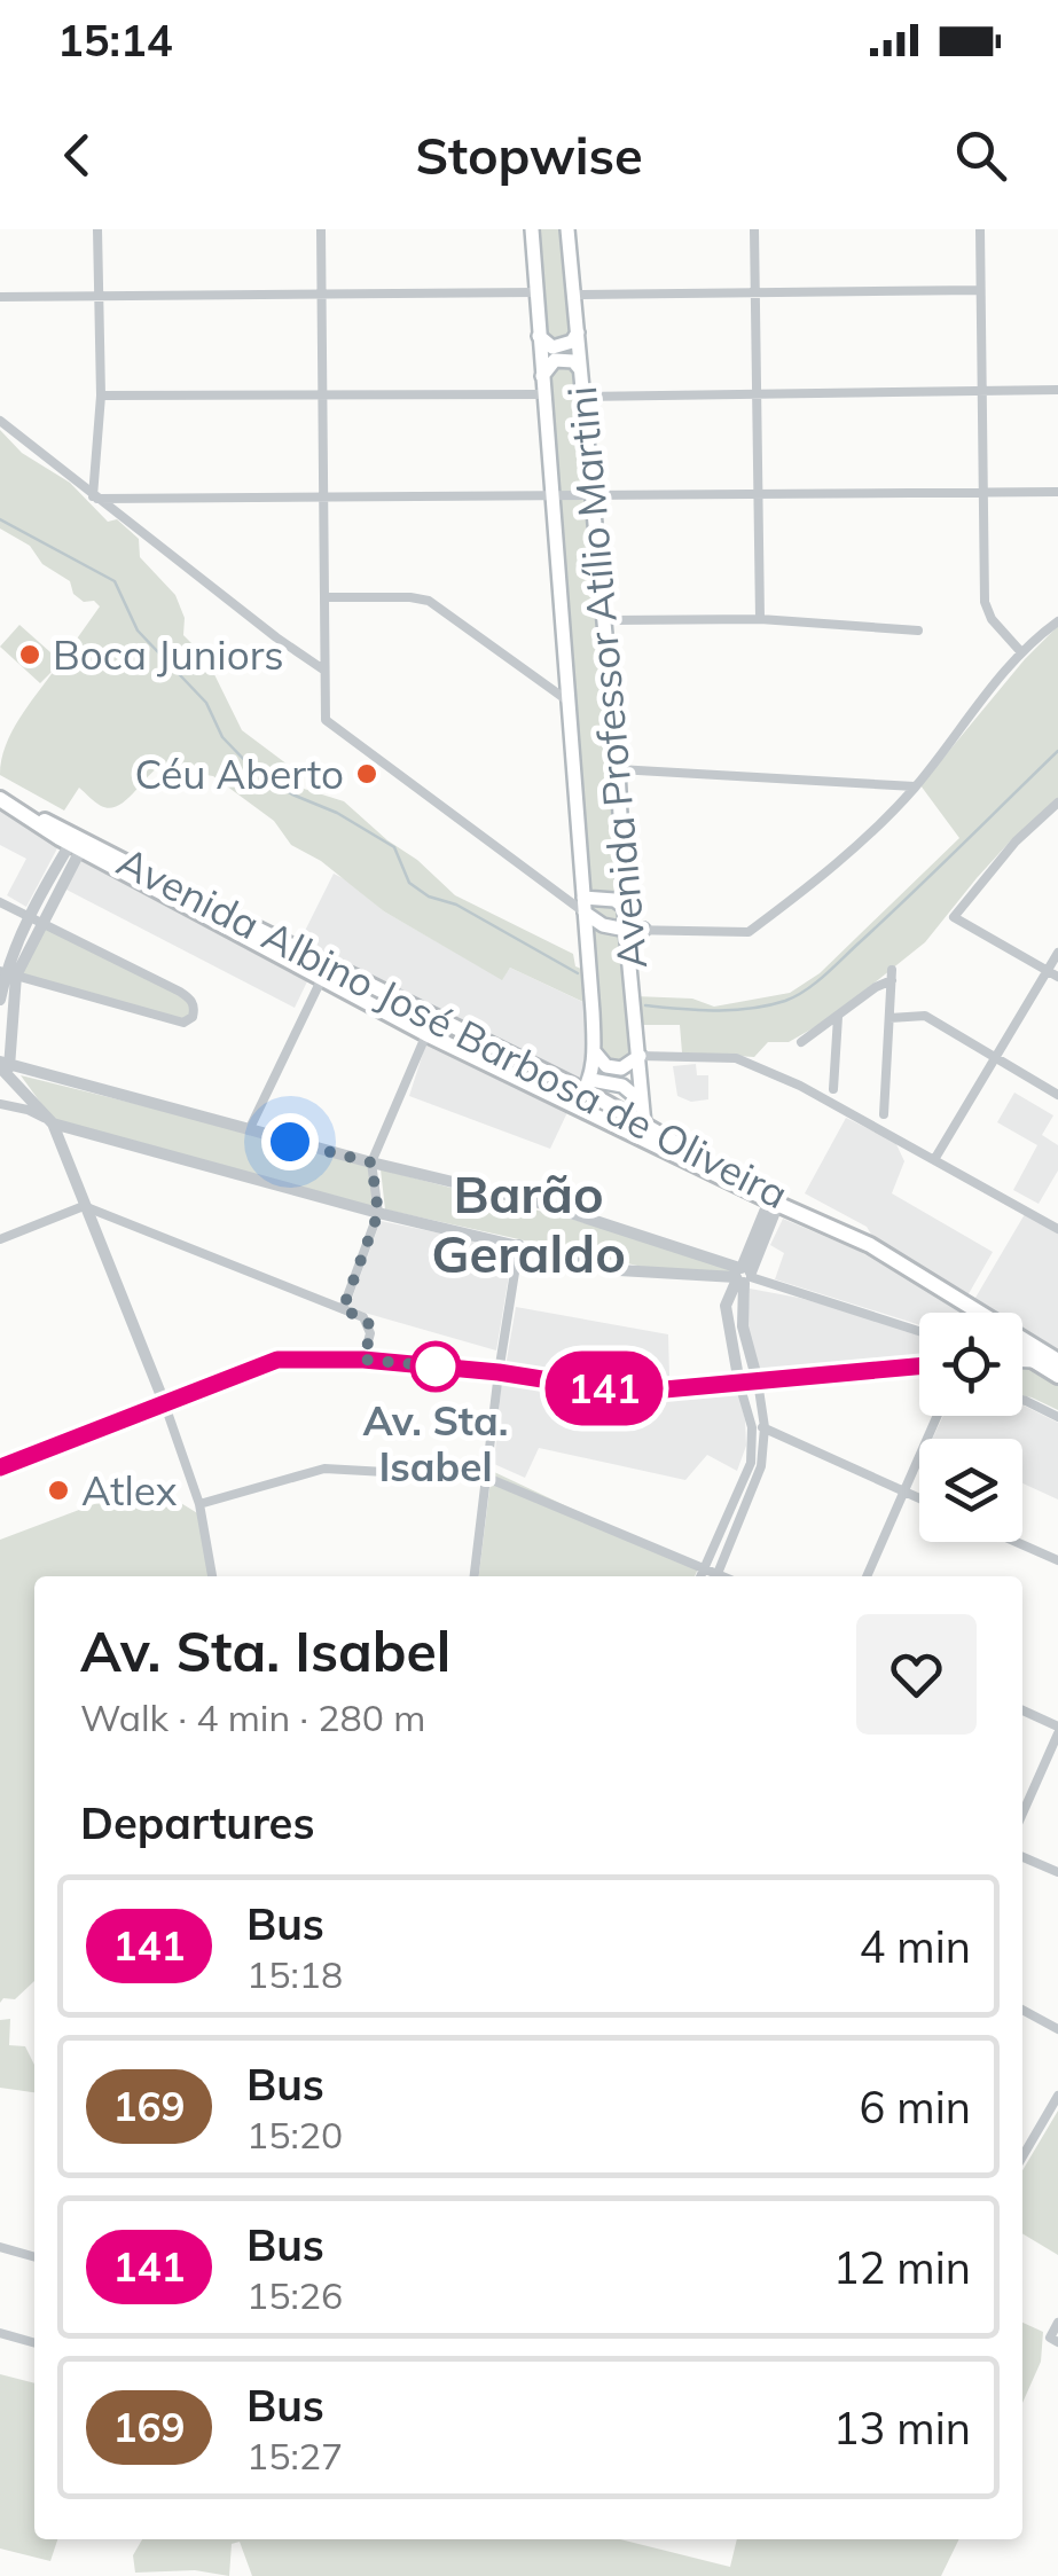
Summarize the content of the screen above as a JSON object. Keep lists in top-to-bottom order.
{
  "streets": {
    "main road": ["Avenida Professor Atílio Martini", "Avenida Albino José Barbosa de Oliveira"]
  },
  "crossings": [
    ["Avenida Professor Atílio Martini", "Avenida Albino José Barbosa de Oliveira"]
  ],
  "districts": ["Barão Geraldo"],
  "places": [
    "Boca Juniors",
    "Céu Aberto",
    "Av. Sta. Isabel",
    "Atlex"
  ],
  "lines": ["bus line 141"],
  "page": {
    "status": "15:14",
    "header": "Stopwise",
    "on_map": "141",
    "heading": [
      ["Av. Sta. Isabel", "Walk · 4 min · 280 m"],
      "Departures"
    ],
    "list": [
      {
        "mark": "141",
        "name": "Bus",
        "note": "15:18",
        "value": "4 min"
      },
      {
        "mark": "169",
        "name": "Bus",
        "note": "15:20",
        "value": "6 min"
      },
      {
        "mark": "141",
        "name": "Bus",
        "note": "15:26",
        "value": "12 min"
      },
      {
        "mark": "169",
        "name": "Bus",
        "note": "15:27",
        "value": "13 min"
      }
    ]
  }
}
